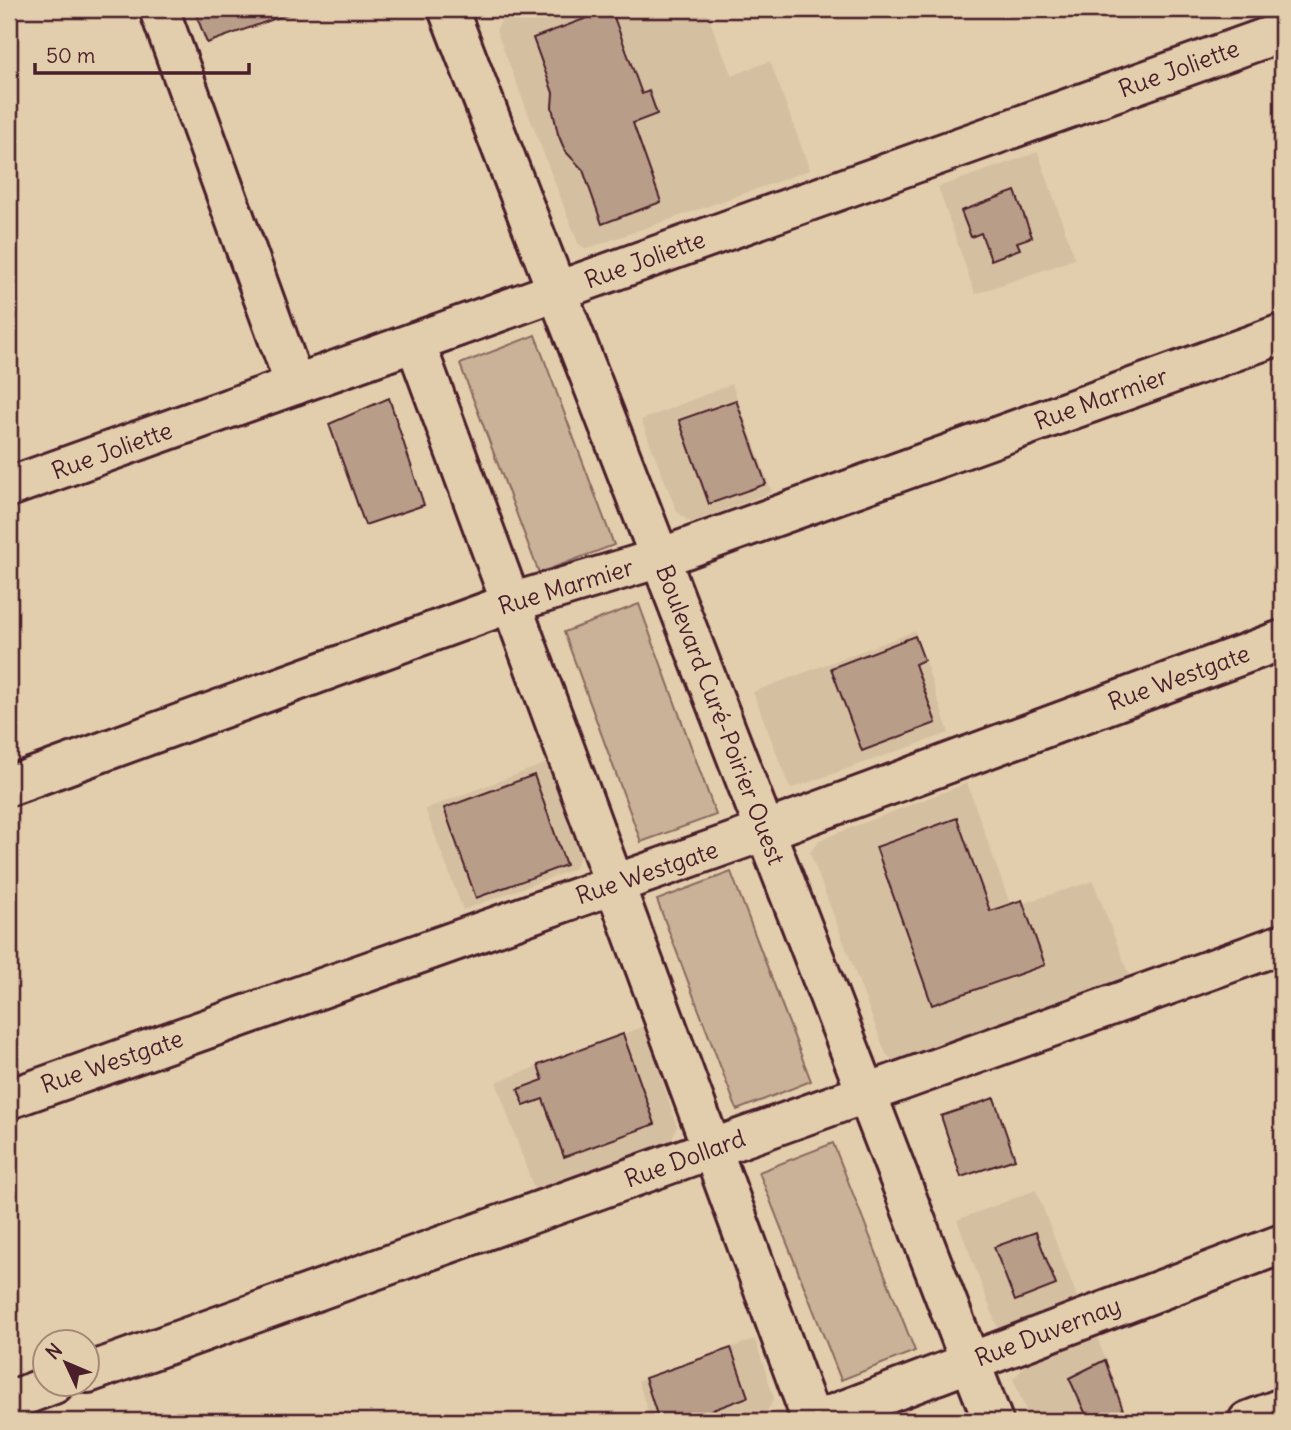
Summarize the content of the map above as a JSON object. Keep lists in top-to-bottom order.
{
  "streets": {
    "street": [
      "Rue Joliette",
      "Rue Marmier",
      "Rue Westgate",
      "Boulevard Curé-Poirier Ouest",
      "Rue Dollard",
      "Rue Duvernay"
    ]
  },
  "crossings": [
    ["Rue Joliette", "Boulevard Curé-Poirier Ouest"],
    ["Rue Marmier", "Boulevard Curé-Poirier Ouest"],
    ["Rue Westgate", "Boulevard Curé-Poirier Ouest"],
    ["Boulevard Curé-Poirier Ouest", "Rue Dollard"],
    ["Boulevard Curé-Poirier Ouest", "Rue Duvernay"]
  ],
  "scale_bar": "50 m",
  "north": "top left"
}
